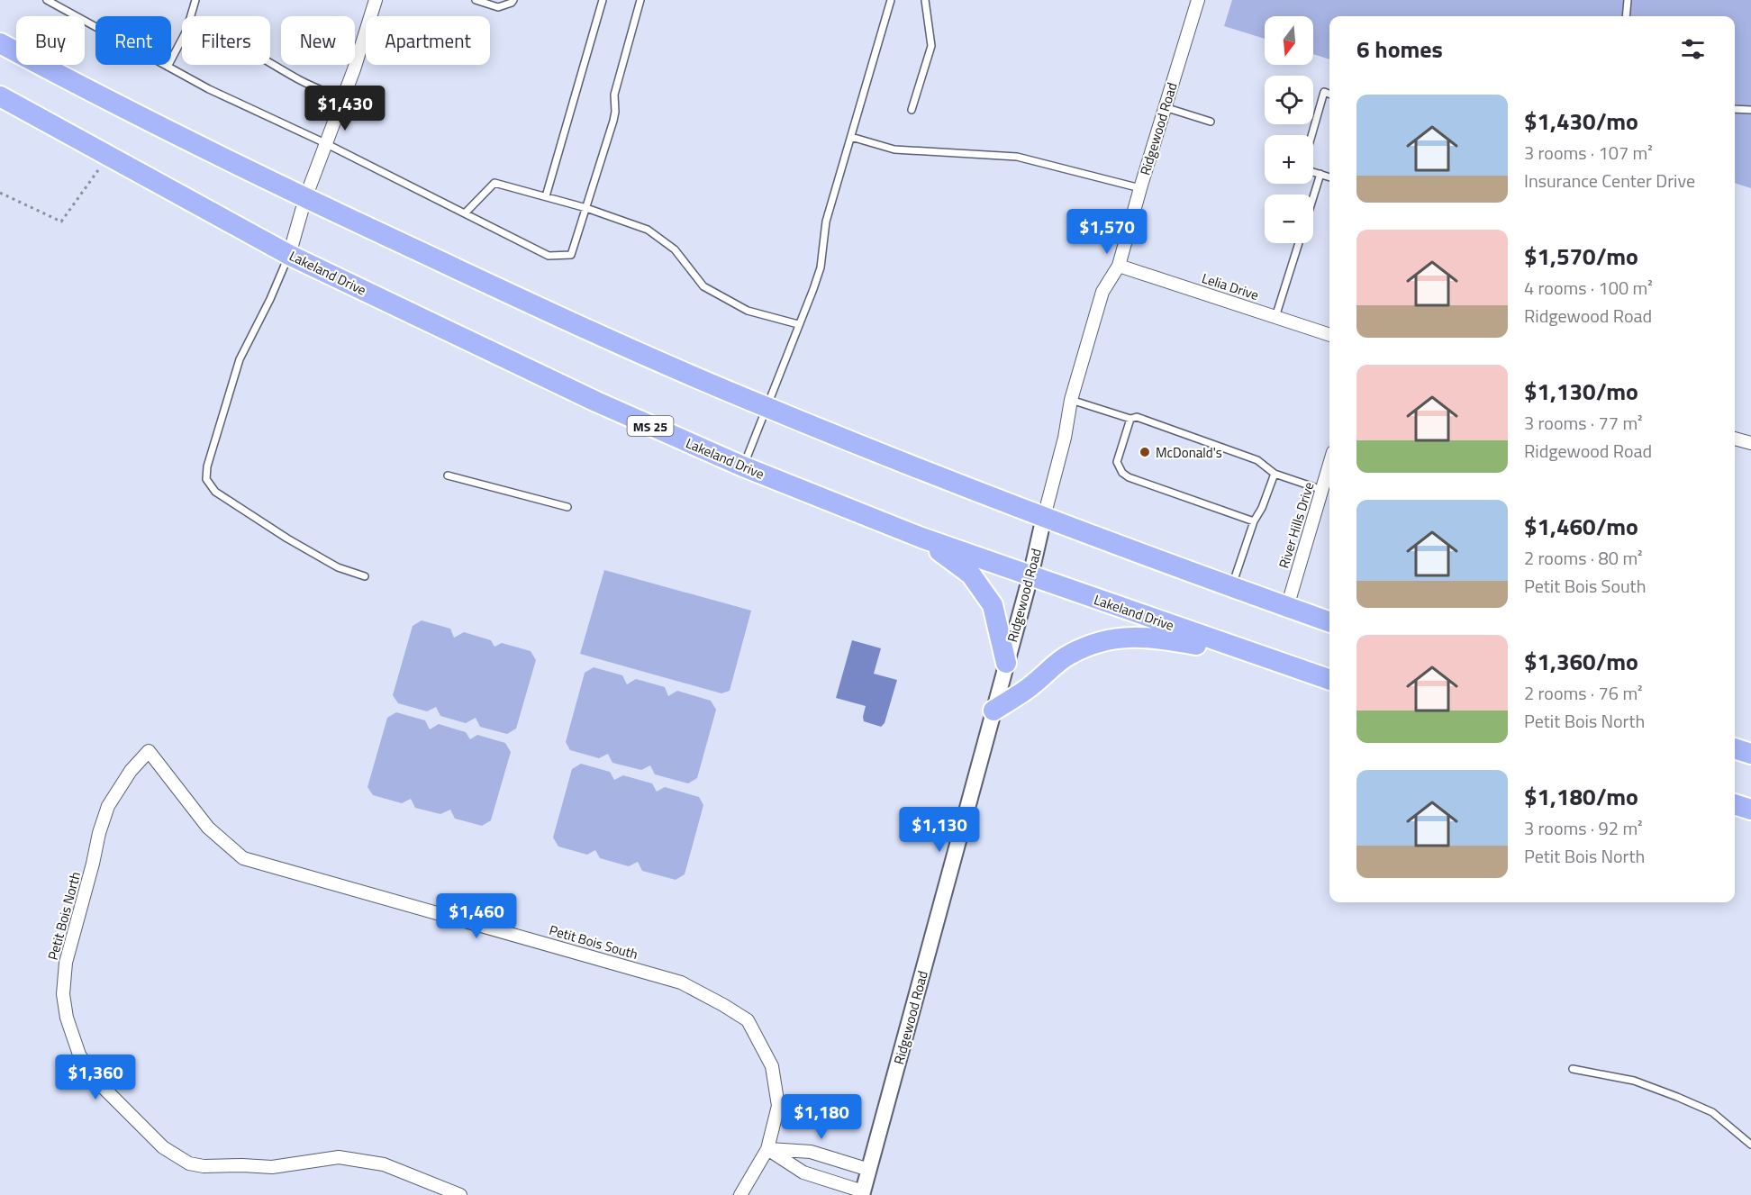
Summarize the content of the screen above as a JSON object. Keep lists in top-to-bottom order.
{
  "streets": {
    "highway": ["Lakeland Drive", "MS 25"],
    "street": [
      "Ridgewood Road",
      "Lelia Drive",
      "River Hills Drive",
      "Petit Bois North",
      "Petit Bois South"
    ]
  },
  "crossings": [
    ["Ridgewood Road", "Lakeland Drive"],
    ["Ridgewood Road", "Lelia Drive"],
    ["Petit Bois North", "Petit Bois South"]
  ],
  "places": ["McDonald's"],
  "north": "bottom",
  "page": {
    "map_buttons": ["+", "−"],
    "chip": [
      "Buy",
      "Rent",
      "Filters",
      "New",
      "Apartment"
    ],
    "heading": "6 homes",
    "list": [
      {
        "name": "$1,430/mo",
        "note": "3 rooms · 107 m² · Insurance Center Drive"
      },
      {
        "name": "$1,570/mo",
        "note": "4 rooms · 100 m² · Ridgewood Road"
      },
      {
        "name": "$1,130/mo",
        "note": "3 rooms · 77 m² · Ridgewood Road"
      },
      {
        "name": "$1,460/mo",
        "note": "2 rooms · 80 m² · Petit Bois South"
      },
      {
        "name": "$1,360/mo",
        "note": "2 rooms · 76 m² · Petit Bois North"
      },
      {
        "name": "$1,180/mo",
        "note": "3 rooms · 92 m² · Petit Bois North"
      }
    ],
    "price": [
      "$1,430",
      "$1,570",
      "$1,130",
      "$1,460",
      "$1,360",
      "$1,180"
    ]
  }
}
